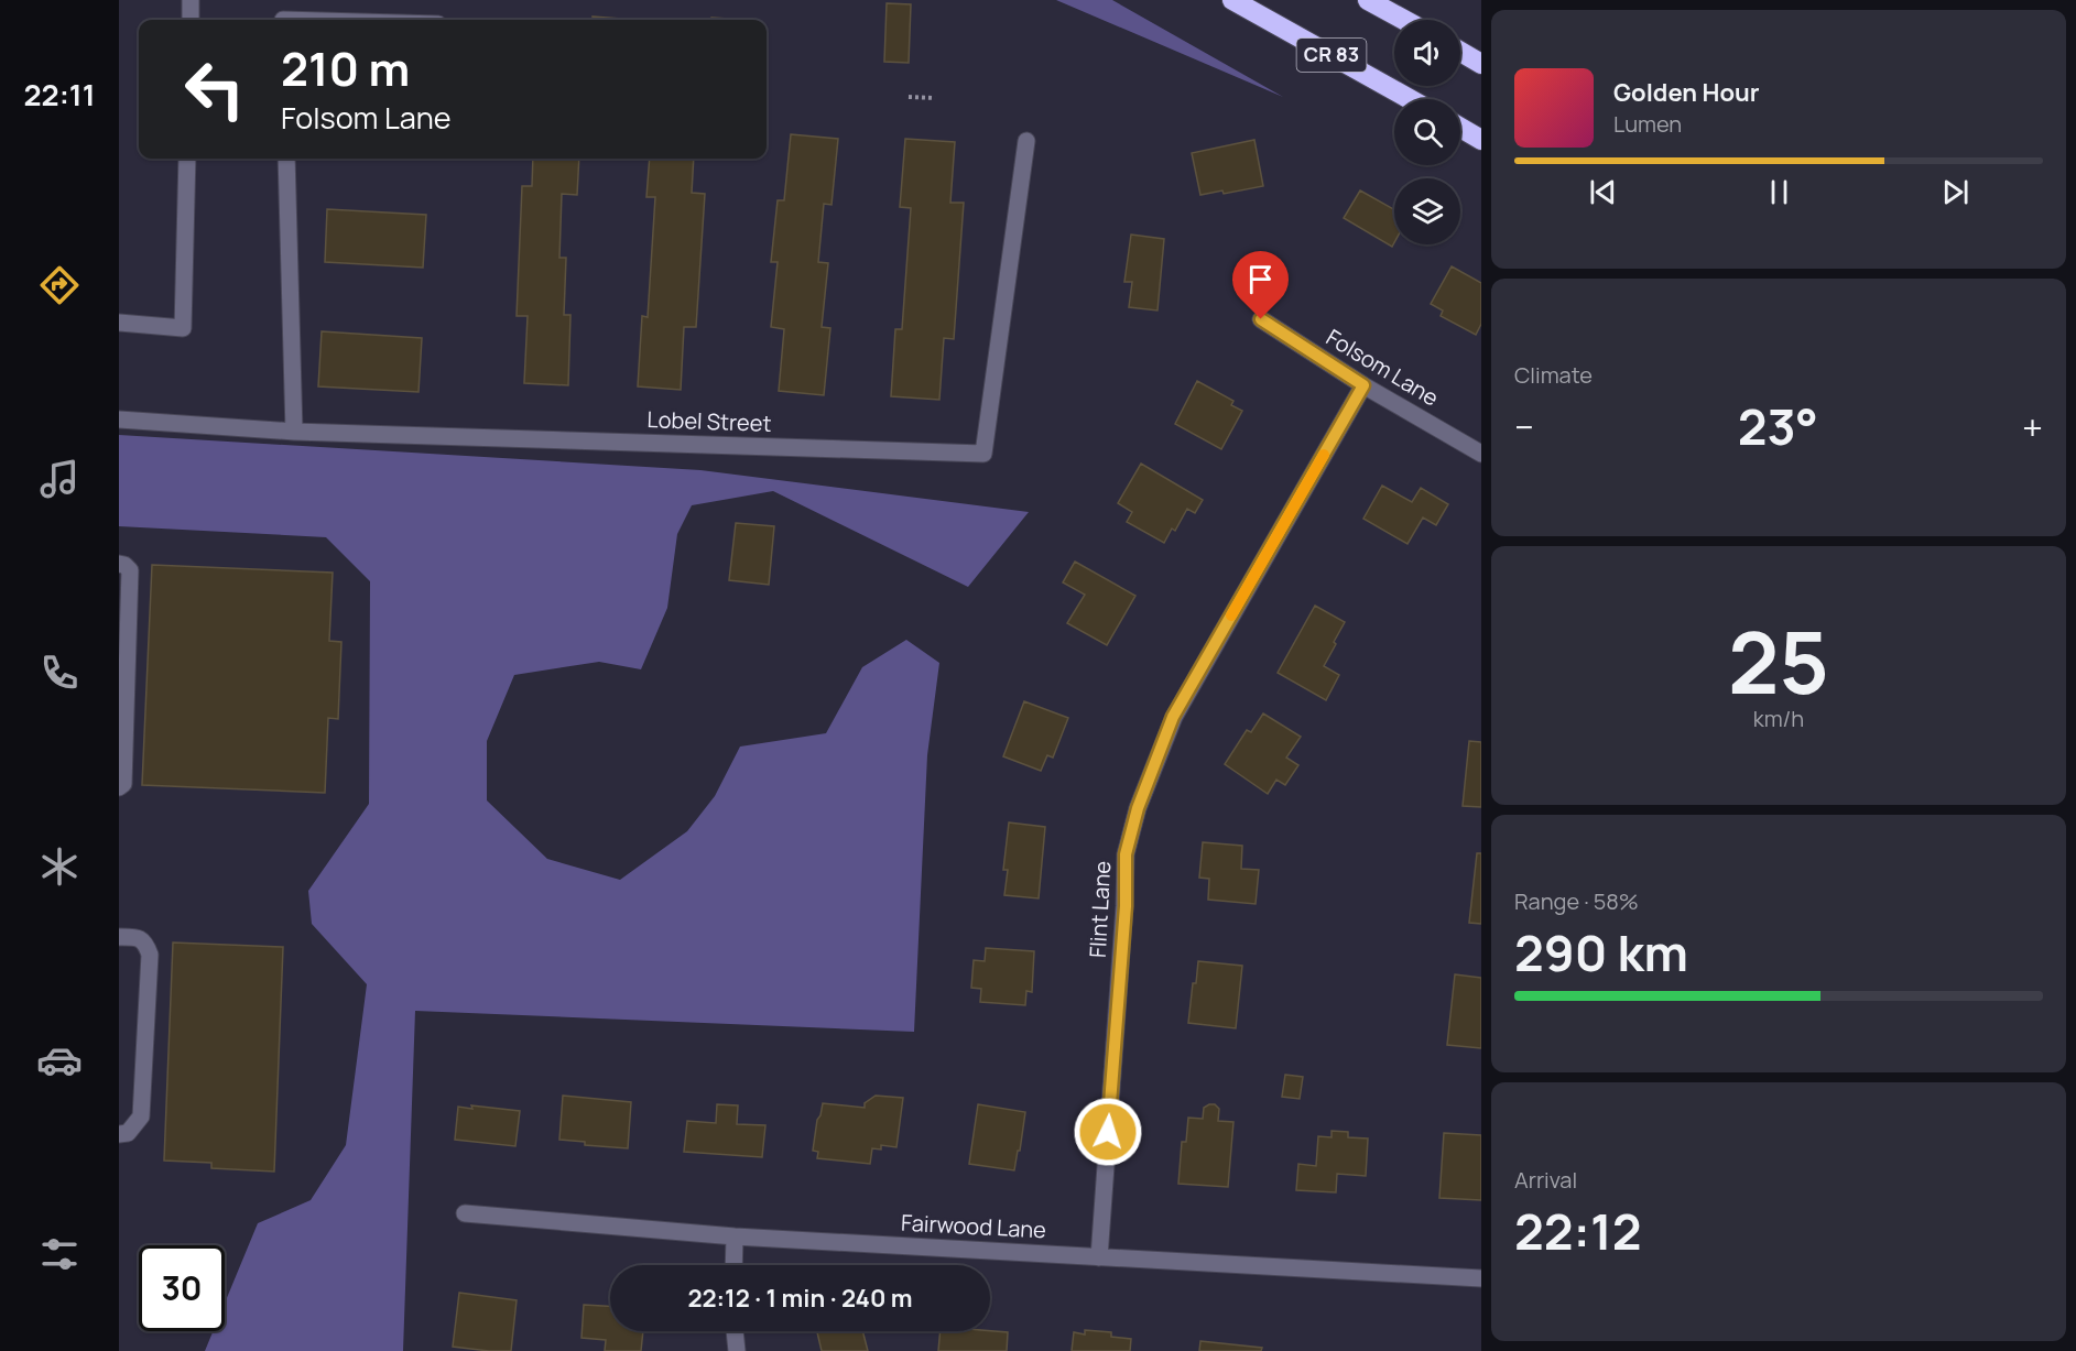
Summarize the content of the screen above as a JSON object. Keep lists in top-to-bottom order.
{
  "streets": {
    "highway": ["CR 83"],
    "street": [
      "Folsom Lane",
      "Lobel Street",
      "Flint Lane",
      "Fairwood Lane"
    ]
  },
  "crossings": [
    ["Folsom Lane", "Flint Lane"],
    ["Flint Lane", "Fairwood Lane"]
  ],
  "page": {
    "tabs": "22:11",
    "turn": ["210 m", "Folsom Lane"],
    "song": ["Golden Hour", "Lumen"],
    "tile": [
      "Climate",
      ["25", "km/h"],
      ["Range · 58%", "290 km"],
      ["Arrival", "22:12"]
    ],
    "heat": ["−", "23°", "+"],
    "limit": "30",
    "trip": "22:12 · 1 min · 240 m"
  }
}
